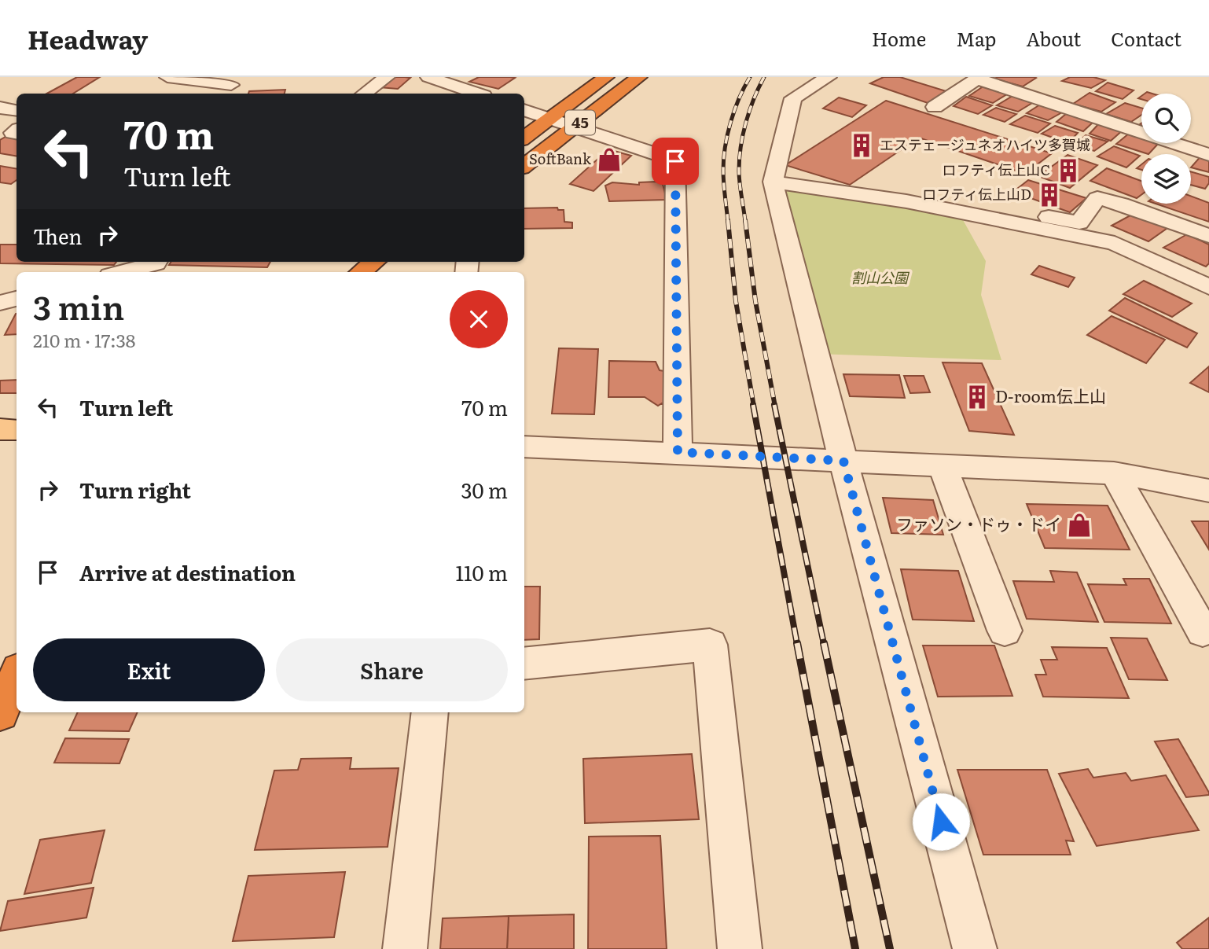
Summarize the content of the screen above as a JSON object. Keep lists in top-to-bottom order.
{
  "streets": {
    "highway": ["45"]
  },
  "parks": ["割山公園"],
  "places": {
    "building": [
      "エステェージュネオハイツ多賀城",
      "ロフティ伝上山C",
      "ロフティ伝上山D",
      "D-room伝上山"
    ],
    "shop": ["SoftBank", "ファソン・ドゥ・ドイ"]
  },
  "page": {
    "header": "Headway",
    "nav": [
      "Home",
      "Map",
      "About",
      "Contact"
    ],
    "turn": ["70 m", "Turn left"],
    "then": "Then",
    "heading": ["3 min", "210 m · 17:38"],
    "list": [
      {
        "name": "Turn left",
        "value": "70 m"
      },
      {
        "name": "Turn right",
        "value": "30 m"
      },
      {
        "name": "Arrive at destination",
        "value": "110 m"
      }
    ],
    "buttons": ["Exit", "Share"]
  }
}
